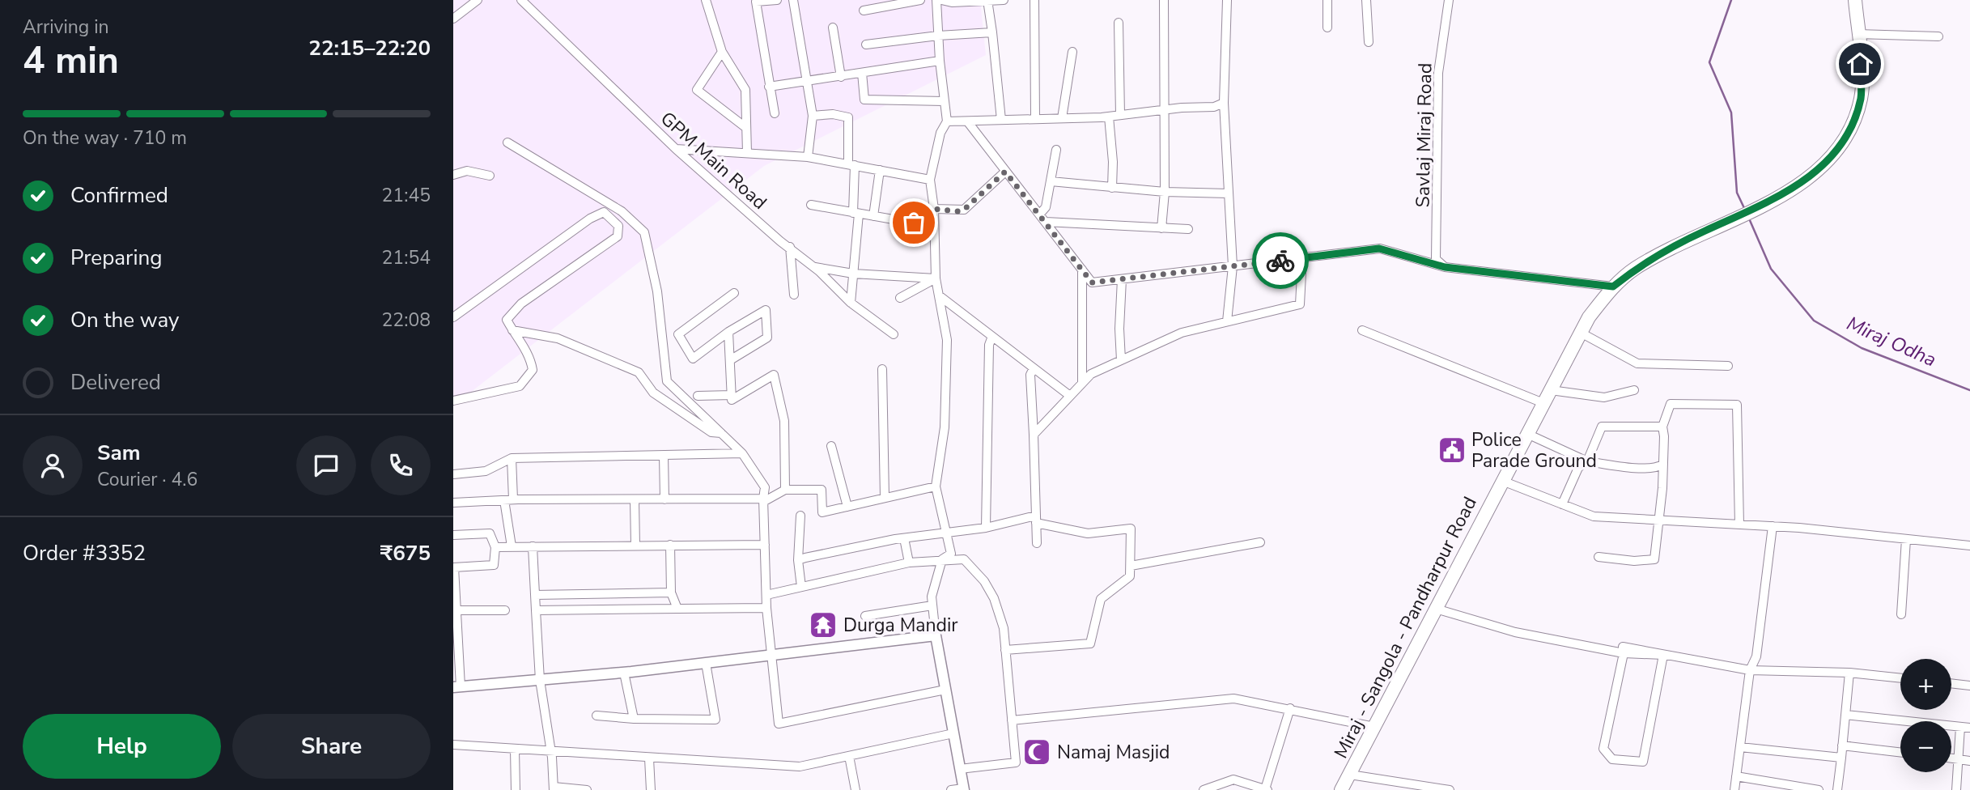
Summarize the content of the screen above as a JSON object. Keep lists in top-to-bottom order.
{
  "streets": {
    "highway": ["Miraj - Sangola - Pandharpur Road"],
    "street": ["Savlaj Miraj Road", "GPM Main Road"]
  },
  "water": ["Miraj Odha"],
  "places": {
    "public building": ["Police Parade Ground"],
    "temple": ["Durga Mandir"],
    "mosque": ["Namaj Masjid"]
  },
  "page": {
    "heading": ["4 min", "Arriving in", "22:15–22:20"],
    "panel": [
      "Sam",
      "Courier · 4.6",
      "Order #3352",
      "₹675"
    ],
    "bar": "On the way · 710 m",
    "list": [
      ["Confirmed", "21:45"],
      ["Preparing", "21:54"],
      ["On the way", "22:08"],
      "Delivered"
    ],
    "map_buttons": ["+", "−"],
    "buttons": ["Help", "Share"]
  }
}
